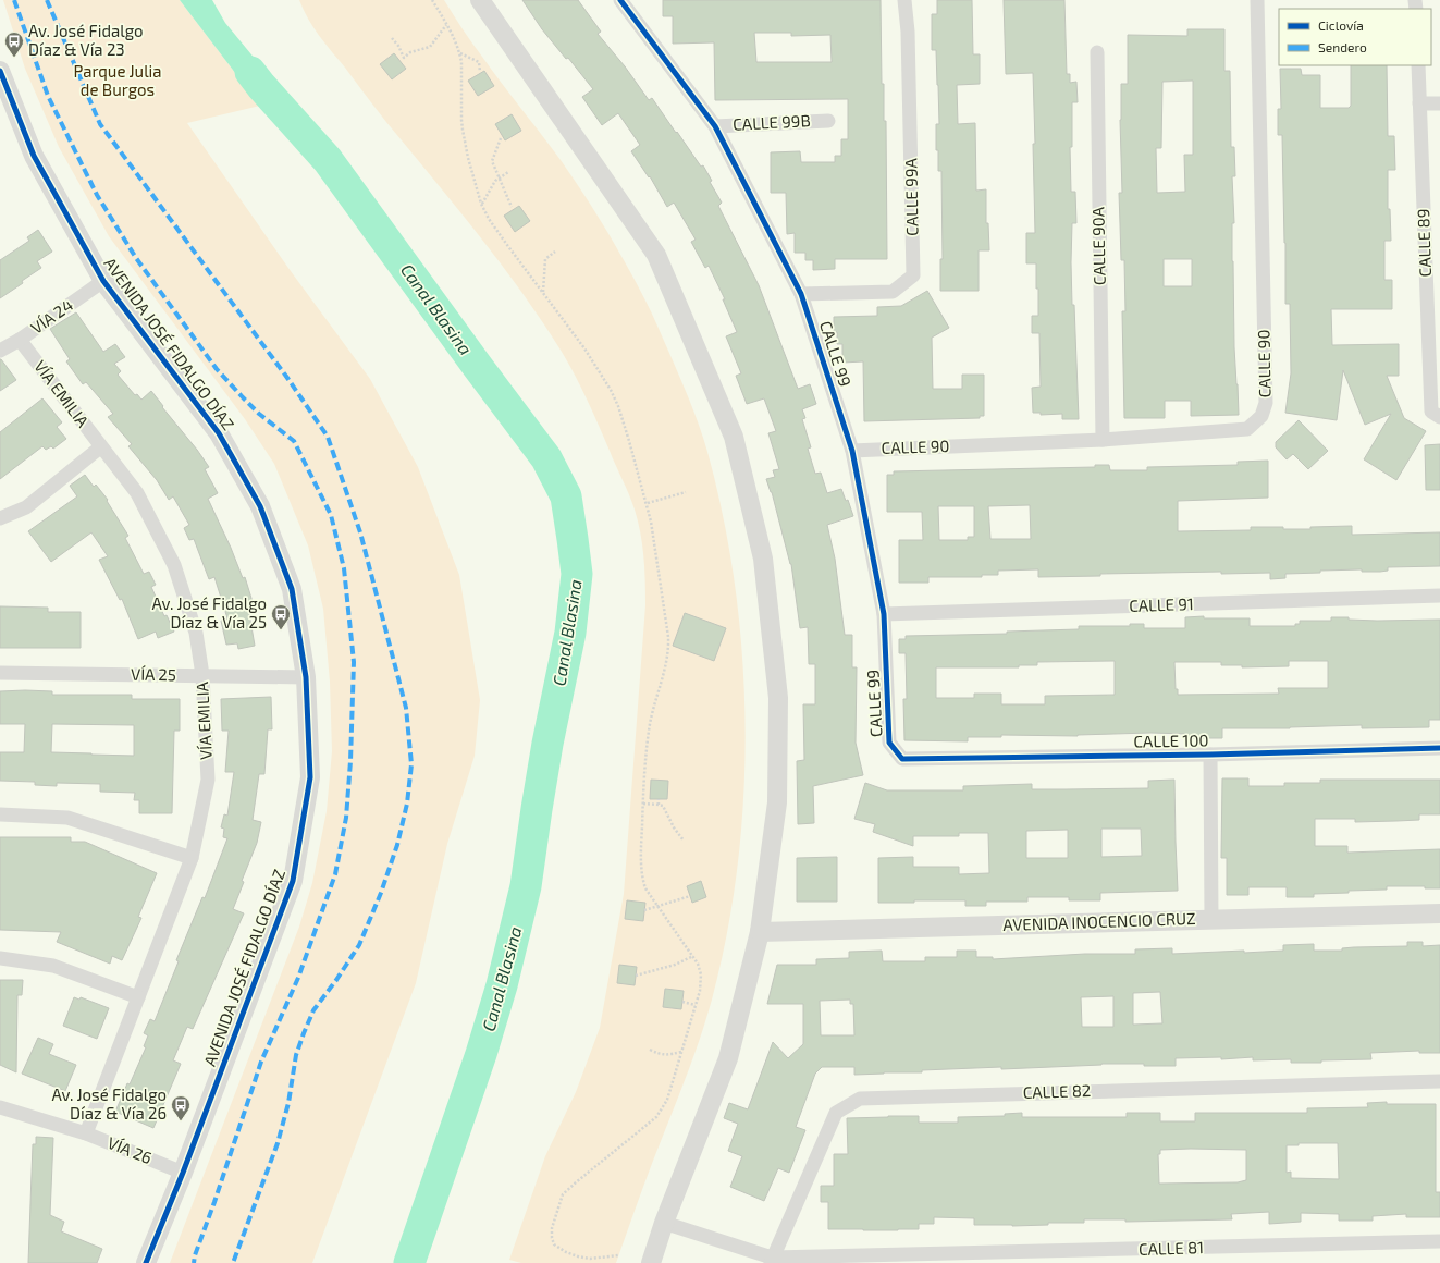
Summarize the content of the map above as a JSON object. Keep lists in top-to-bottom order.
{
  "streets": {
    "street": [
      "CALLE 99B",
      "CALLE 99A",
      "CALLE 89",
      "CALLE 90A",
      "VÍA 24",
      "AVENIDA JOSÉ FIDALGO DÍAZ",
      "CALLE 99",
      "CALLE 90",
      "VÍA EMILIA",
      "CALLE 91",
      "VÍA 25",
      "CALLE 100",
      "AVENIDA INOCENCIO CRUZ",
      "CALLE 82",
      "VÍA 26",
      "CALLE 81"
    ]
  },
  "crossings": [
    ["CALLE 99B", "CALLE 99"],
    ["CALLE 99A", "CALLE 99"],
    ["CALLE 90A", "CALLE 90"],
    ["VÍA 24", "AVENIDA JOSÉ FIDALGO DÍAZ"],
    ["VÍA 24", "VÍA EMILIA"],
    ["AVENIDA JOSÉ FIDALGO DÍAZ", "VÍA 25"],
    ["AVENIDA JOSÉ FIDALGO DÍAZ", "VÍA 26"],
    ["CALLE 99", "CALLE 90"],
    ["CALLE 99", "CALLE 91"],
    ["CALLE 99", "CALLE 100"],
    ["VÍA EMILIA", "VÍA 25"],
    ["VÍA EMILIA", "VÍA 26"],
    ["CALLE 100", "AVENIDA INOCENCIO CRUZ"],
    ["CALLE 82", "CALLE 81"]
  ],
  "water": ["Canal Blasina"],
  "parks": ["Parque Julia de Burgos"],
  "places": {
    "bus stop": ["Av. José Fidalgo Díaz & Vía 23", "Av. José Fidalgo Díaz & Vía 25", "Av. José Fidalgo Díaz & Vía 26"]
  },
  "legend": ["Ciclovía", "Sendero"]
}
